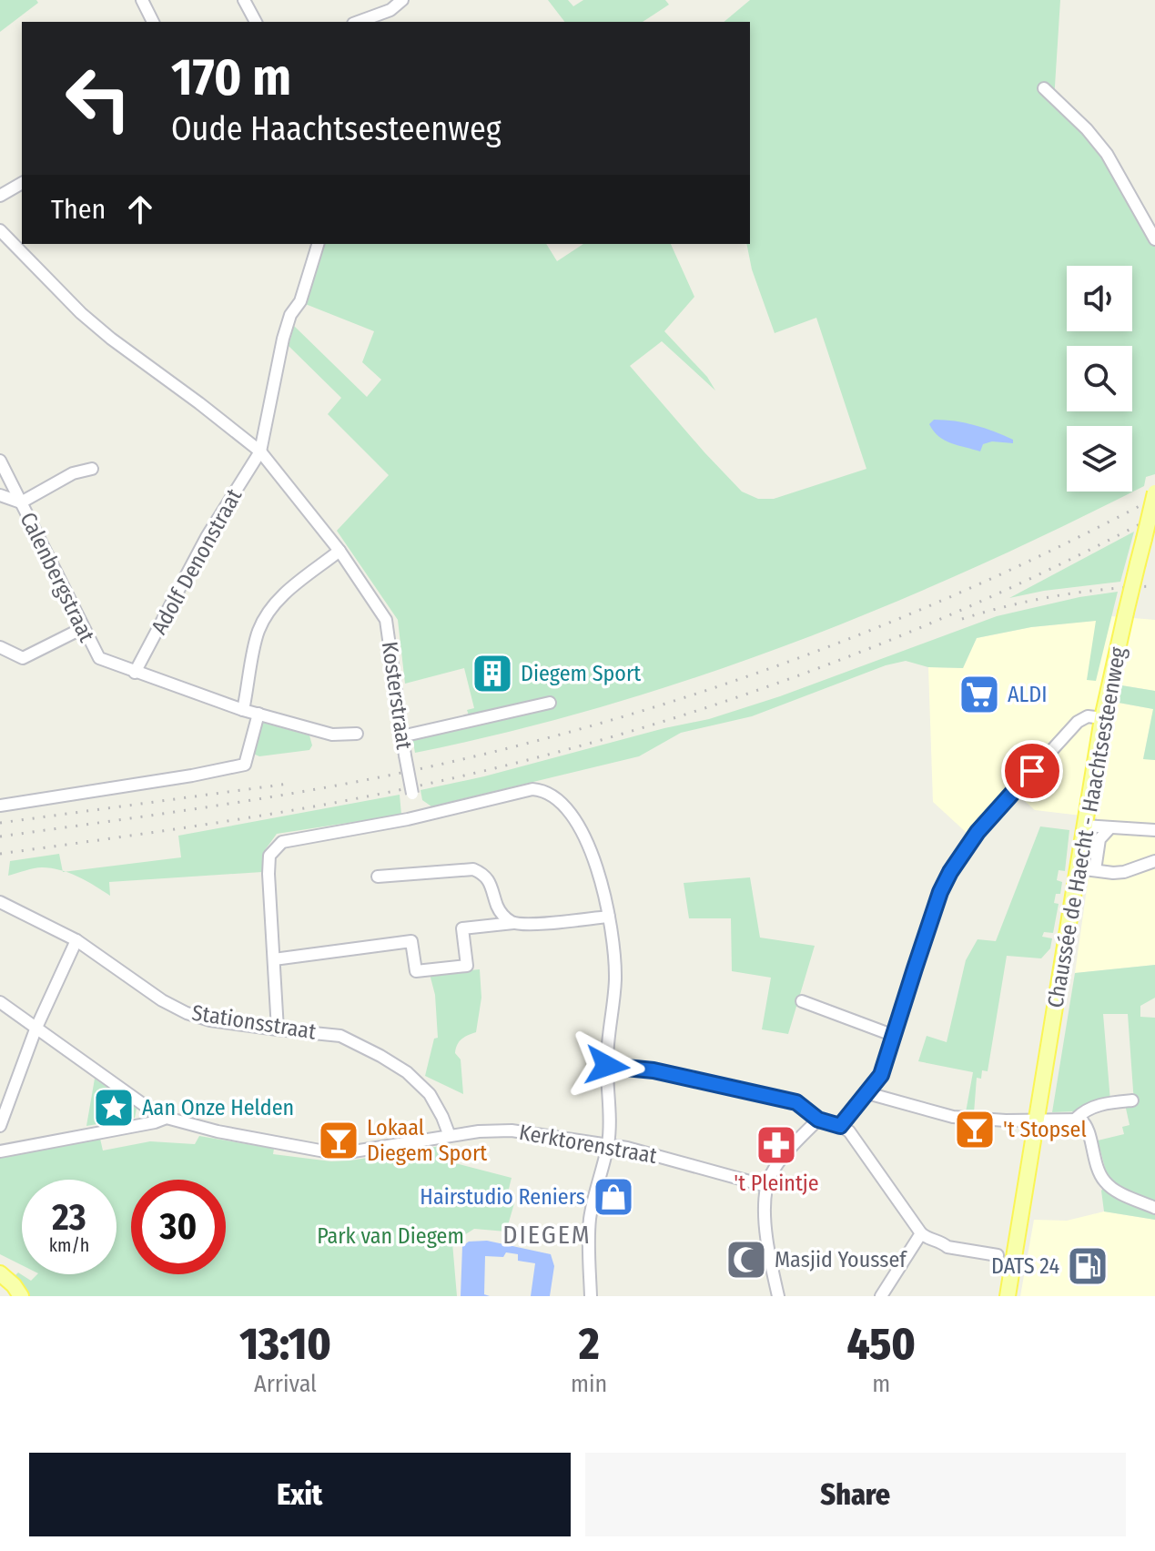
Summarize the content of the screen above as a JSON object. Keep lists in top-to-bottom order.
{
  "streets": {
    "main road": ["Chaussée de Haecht - Haachtsesteenweg"],
    "street": [
      "Adolf Denonstraat",
      "Calenbergstraat",
      "Kosterstraat",
      "Stationsstraat",
      "Kerktorenstraat"
    ]
  },
  "crossings": [
    ["Adolf Denonstraat", "Calenbergstraat"],
    ["Adolf Denonstraat", "Kosterstraat"],
    ["Stationsstraat", "Kerktorenstraat"]
  ],
  "districts": ["DIEGEM"],
  "parks": ["Park van Diegem"],
  "places": {
    "building": ["Diegem Sport"],
    "supermarket": ["ALDI"],
    "place": ["Aan Onze Helden"],
    "bar": ["'t Stopsel", "Lokaal Diegem Sport"],
    "pharmacy": ["'t Pleintje"],
    "shop": ["Hairstudio Reniers"],
    "mosque": ["Masjid Youssef"],
    "fuel station": ["DATS 24"]
  },
  "page": {
    "turn": ["170 m", "Oude Haachtsesteenweg"],
    "then": "Then",
    "speed": "23 km/h",
    "limit": "30",
    "eta": [
      "13:10",
      "Arrival",
      "2",
      "min",
      "450",
      "m"
    ],
    "buttons": ["Exit", "Share"]
  }
}
